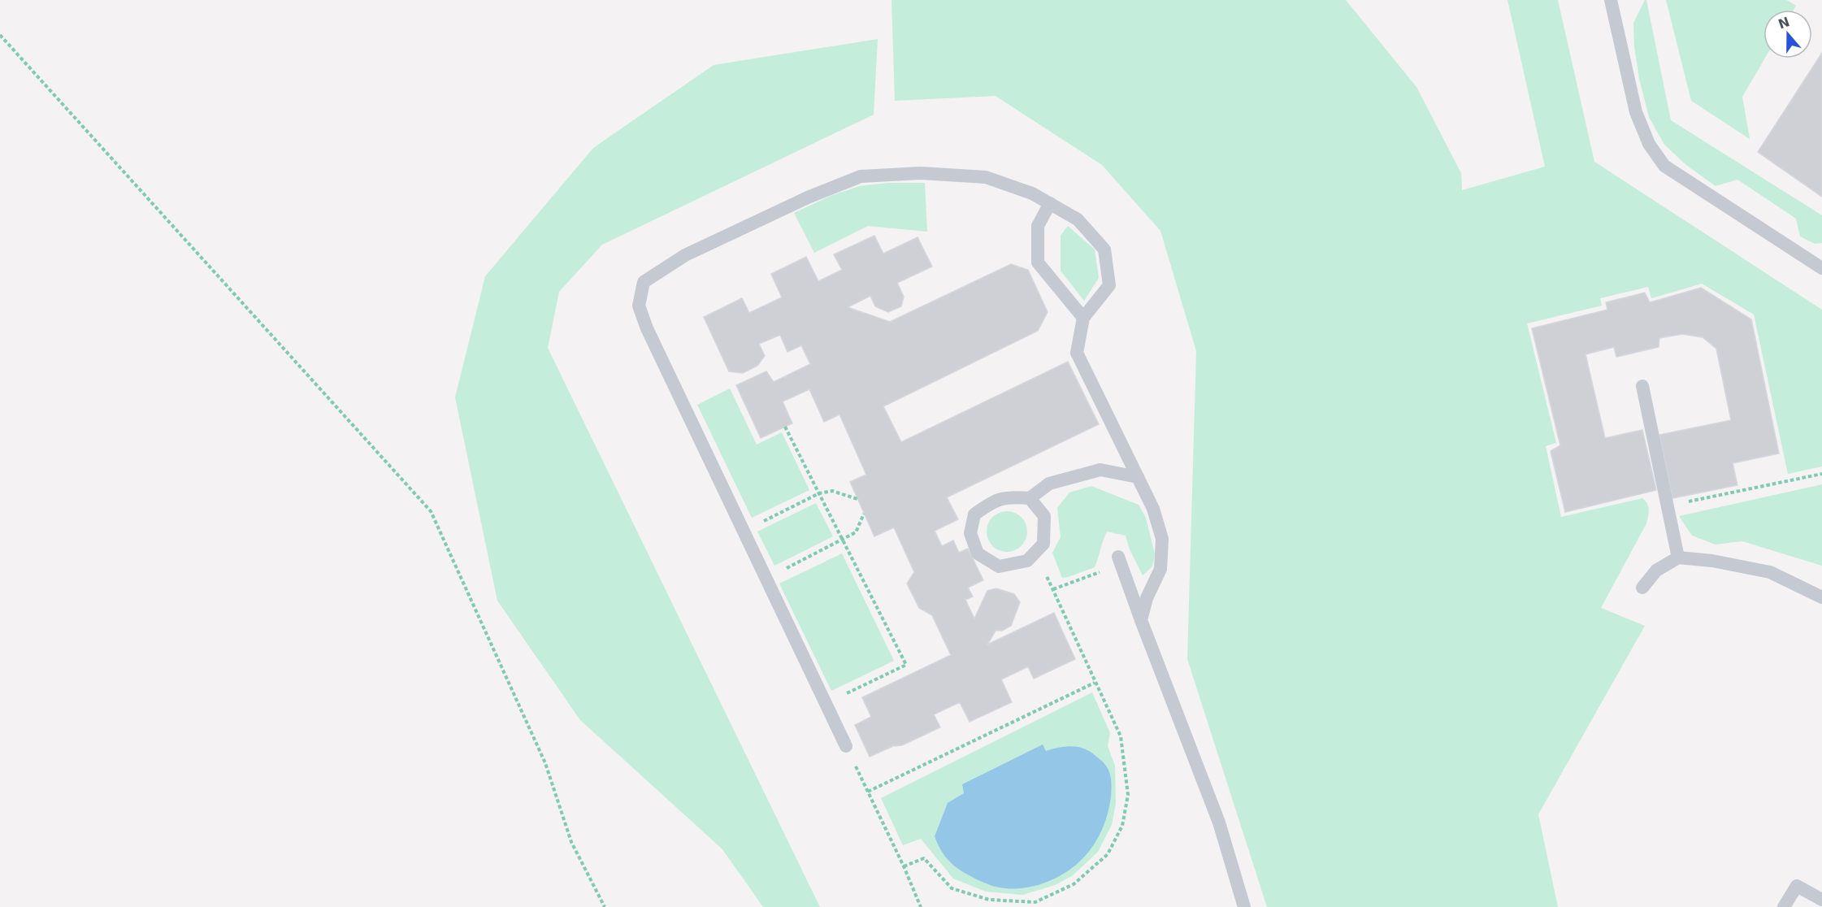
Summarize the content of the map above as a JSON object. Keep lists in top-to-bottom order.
{
  "north": "top"
}
